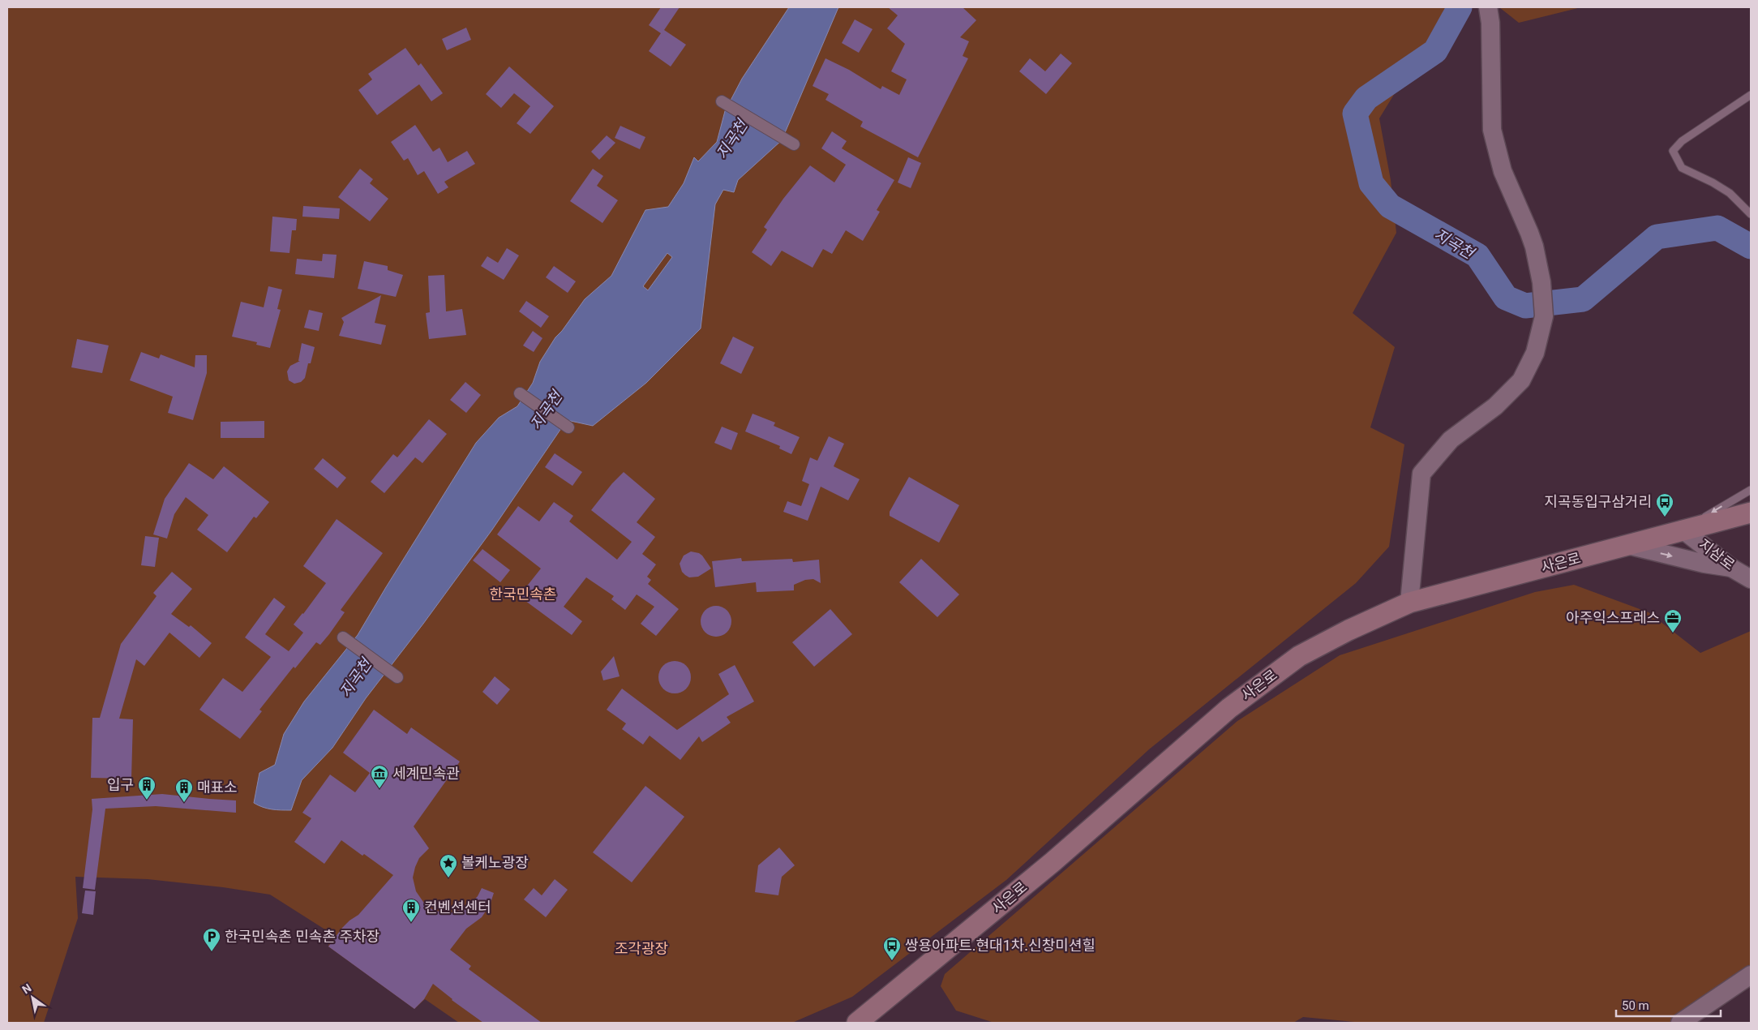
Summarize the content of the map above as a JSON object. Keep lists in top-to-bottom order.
{
  "streets": {
    "main road": ["사은로"],
    "street": ["지삼로"]
  },
  "crossings": [
    ["지삼로", "사은로"]
  ],
  "water": ["지곡천"],
  "parks": ["한국민속촌", "조각광장"],
  "places": {
    "bus stop": ["지곡동입구삼거리", "쌍용아파트.현대1차.신창미션힐"],
    "office": ["아주익스프레스"],
    "museum": ["세계민속관"],
    "building": ["입구", "매표소", "컨벤션센터"],
    "place": ["볼케노광장"],
    "parking": ["한국민속촌 민속촌 주차장"]
  },
  "scale_bar": "50 m",
  "north": "top left"
}
